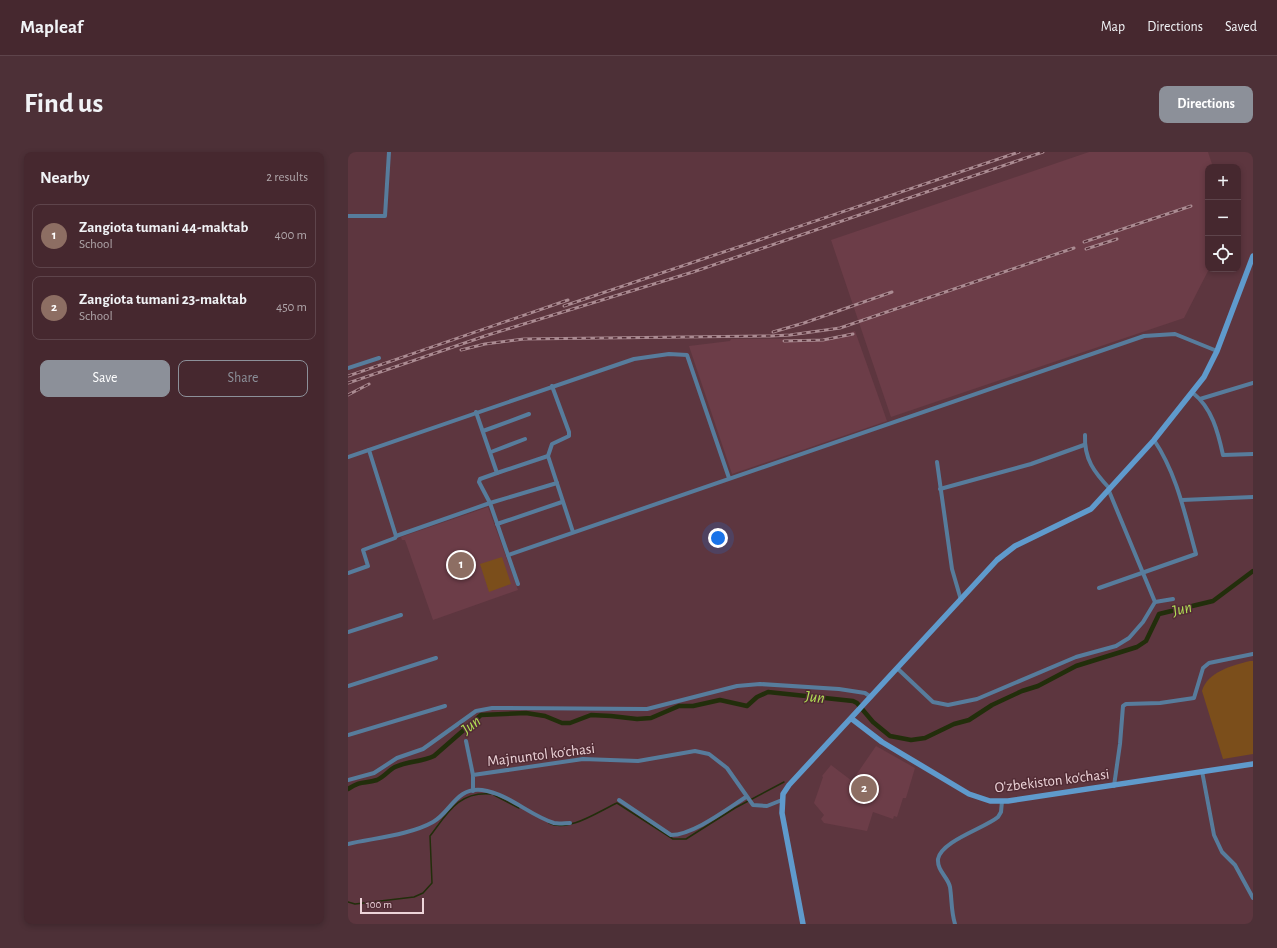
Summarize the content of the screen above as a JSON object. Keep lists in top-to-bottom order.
{
  "streets": {
    "main road": ["O'zbekiston ko'chasi"],
    "street": ["Majnuntol ko‘chasi"]
  },
  "water": ["Jun"],
  "scale_bar": "100 m",
  "page": {
    "header": "Mapleaf",
    "nav": ["Map", "Directions", "Saved"],
    "buttons": [
      "Directions",
      ["Save", "Share"]
    ],
    "title": "Find us",
    "heading": ["Nearby", "2 results"],
    "map_buttons": ["+", "−"],
    "list": [
      {
        "mark": "1",
        "name": "Zangiota tumani 44-maktab",
        "note": "School",
        "value": "400 m"
      },
      {
        "mark": "2",
        "name": "Zangiota tumani 23-maktab",
        "note": "School",
        "value": "450 m"
      }
    ],
    "pins": ["1", "2"],
    "scale": "100 m"
  }
}
